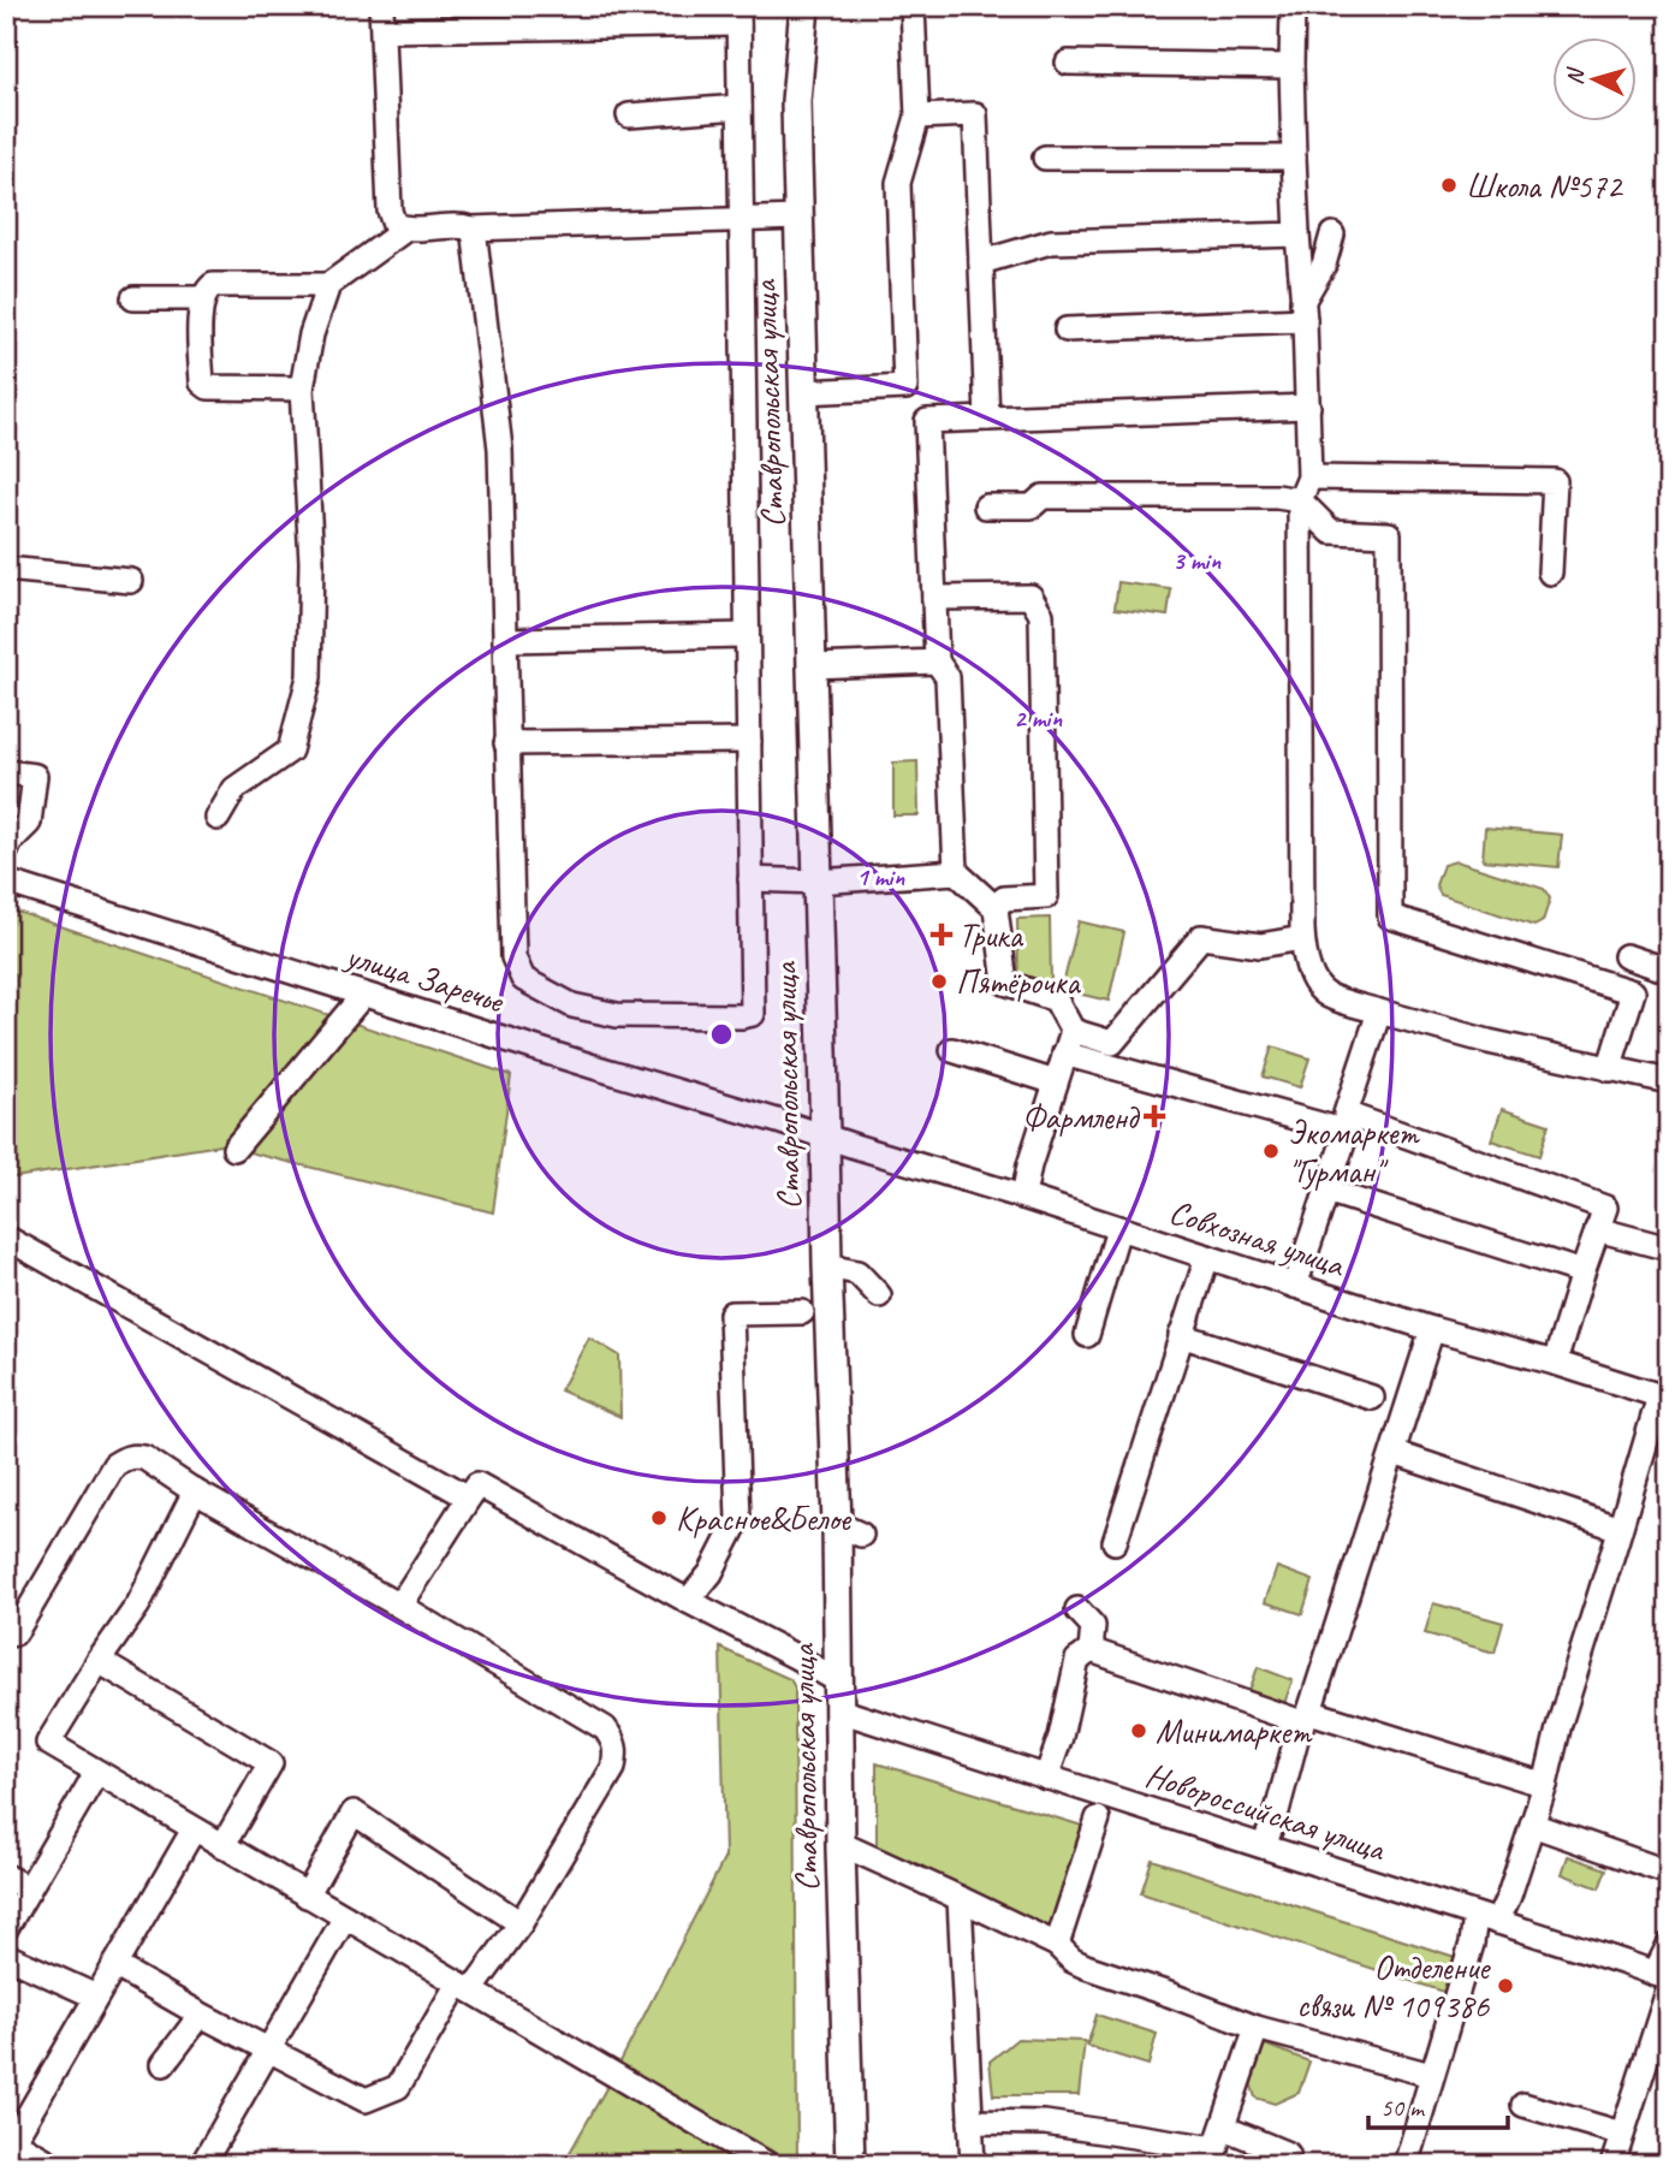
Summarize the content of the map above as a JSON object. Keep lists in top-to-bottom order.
{
  "streets": {
    "main road": ["Ставропольская улица"],
    "street": ["улица Заречье", "Совхозная улица", "Новороссийская улица"]
  },
  "crossings": [
    ["Ставропольская улица", "улица Заречье"],
    ["Ставропольская улица", "Совхозная улица"],
    ["Ставропольская улица", "Новороссийская улица"],
    ["улица Заречье", "Совхозная улица"]
  ],
  "places": {
    "other": [
      "Школа №572",
      "Пятёрочка",
      "Экомаркет \"Гурман\"",
      "Красное&Белое",
      "Минимаркет",
      "Отделение связи № 109386"
    ],
    "health": ["Трика", "Фармленд"]
  },
  "scale_bar": "50 m",
  "north": "left",
  "rings": ["3 min", "2 min", "1 min"]
}
